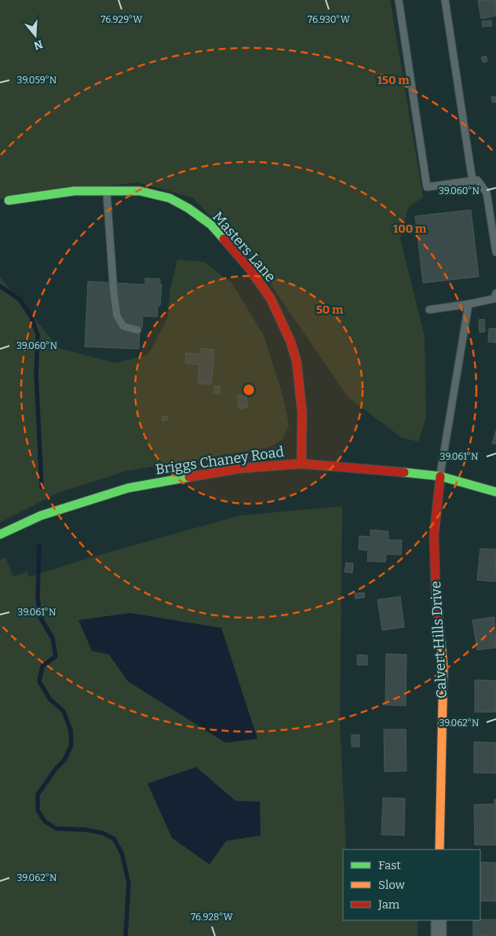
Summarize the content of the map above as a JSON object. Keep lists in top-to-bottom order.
{
  "streets": {
    "street": ["Masters Lane", "Briggs Chaney Road", "Calvert Hills Drive"]
  },
  "crossings": [
    ["Masters Lane", "Briggs Chaney Road"],
    ["Briggs Chaney Road", "Calvert Hills Drive"]
  ],
  "legend": ["Fast", "Slow", "Jam"],
  "north": "bottom",
  "coordinates": [
    "76.929°W",
    "76.930°W",
    "39.059°N",
    "39.060°N",
    "39.061°N",
    "39.062°N",
    "76.928°W"
  ],
  "rings": ["150 m", "100 m", "50 m"]
}
